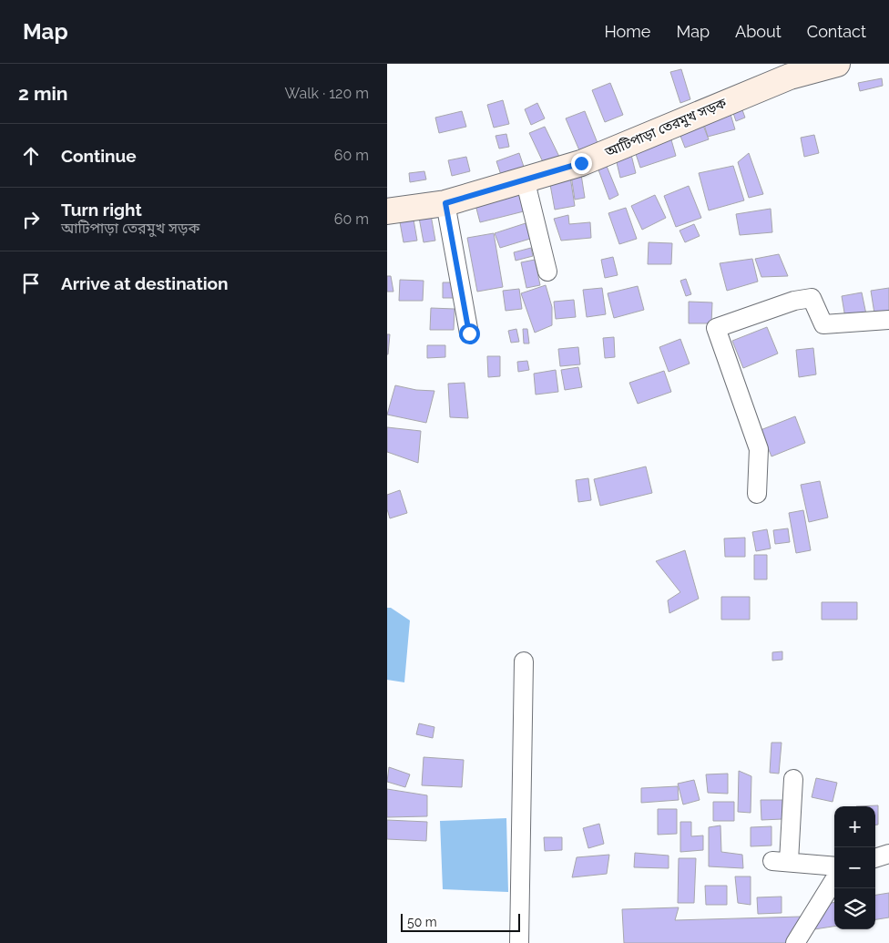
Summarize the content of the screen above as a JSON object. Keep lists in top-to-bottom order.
{
  "streets": {
    "main road": ["আটিপাড়া তেরমুখ সড়ক"]
  },
  "scale_bar": "50 m",
  "page": {
    "header": "Map",
    "nav": [
      "Home",
      "Map",
      "About",
      "Contact"
    ],
    "heading": ["2 min", "Walk · 120 m"],
    "list": [
      ["Continue", "60 m"],
      ["Turn right", "আটিপাড়া তেরমুখ সড়ক", "60 m"],
      "Arrive at destination"
    ],
    "map_buttons": ["+", "−"],
    "scale": "50 m"
  }
}
